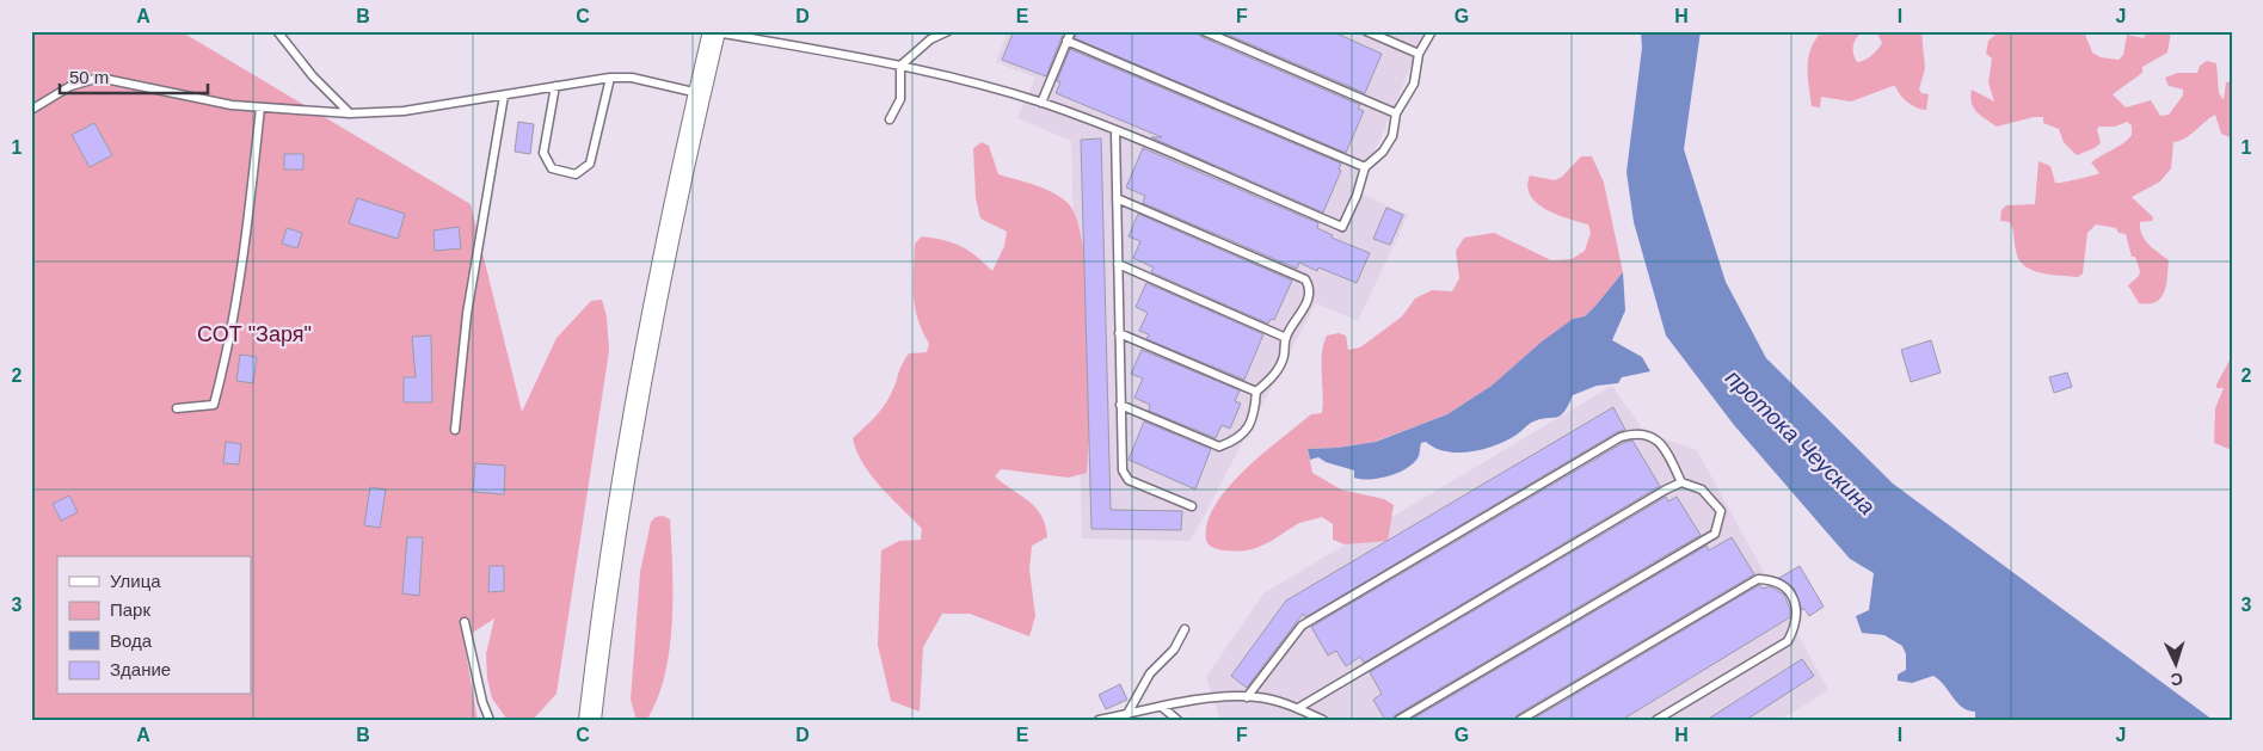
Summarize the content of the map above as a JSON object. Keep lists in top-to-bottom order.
{
  "water": ["протока Чеускина"],
  "parks": ["СОТ \"Заря\""],
  "legend": [
    "Улица",
    "Парк",
    "Вода",
    "Здание"
  ],
  "scale_bar": "50 m",
  "north": "bottom",
  "grid": {
    "columns": [
      "A",
      "B",
      "C",
      "D",
      "E",
      "F",
      "G",
      "H",
      "I",
      "J"
    ],
    "rows": ["1", "2", "3"]
  }
}
